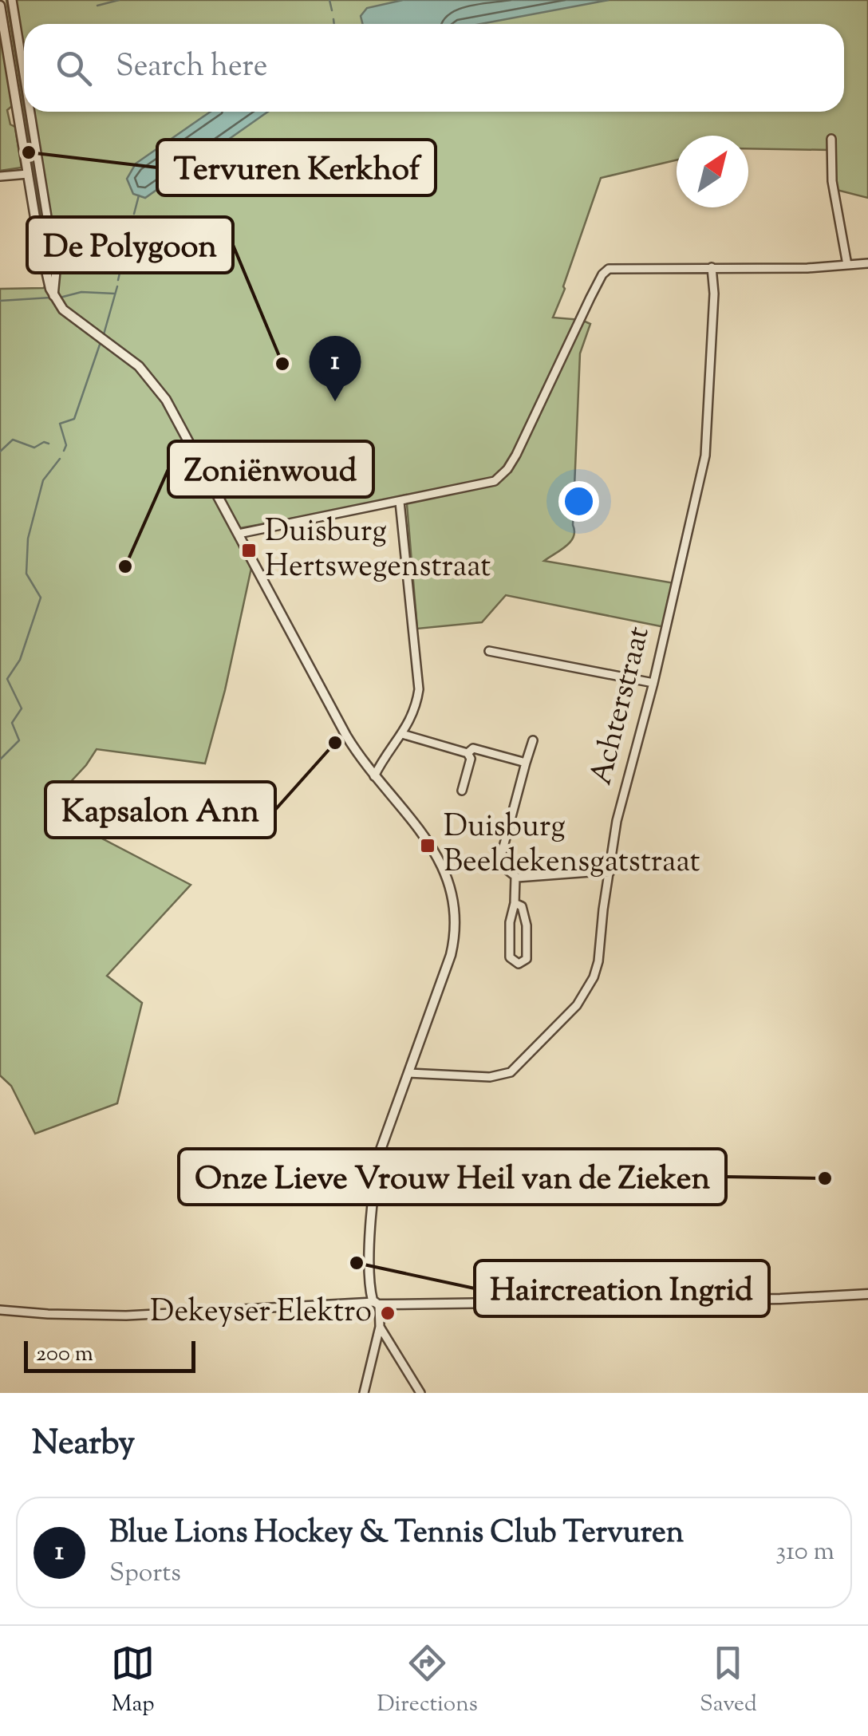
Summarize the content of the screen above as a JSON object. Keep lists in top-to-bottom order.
{
  "streets": {
    "street": ["Achterstraat"]
  },
  "places": {
    "other": [
      "Tervuren Kerkhof",
      "De Polygoon",
      "Zoniënwoud",
      "Kapsalon Ann",
      "Onze Lieve Vrouw Heil van de Zieken",
      "Haircreation Ingrid",
      "Dekeyser Elektro"
    ],
    "transit": ["Duisburg Hertswegenstraat", "Duisburg Beeldekensgatstraat"]
  },
  "scale_bar": "200 m",
  "north": "top right",
  "page": {
    "search": "Search here",
    "pins": "1",
    "scale": "200 m",
    "heading": "Nearby",
    "list": [
      {
        "mark": "1",
        "name": "Blue Lions Hockey & Tennis Club Tervuren",
        "note": "Sports",
        "value": "310 m"
      }
    ],
    "nav": ["Map", "Directions", "Saved"]
  }
}
